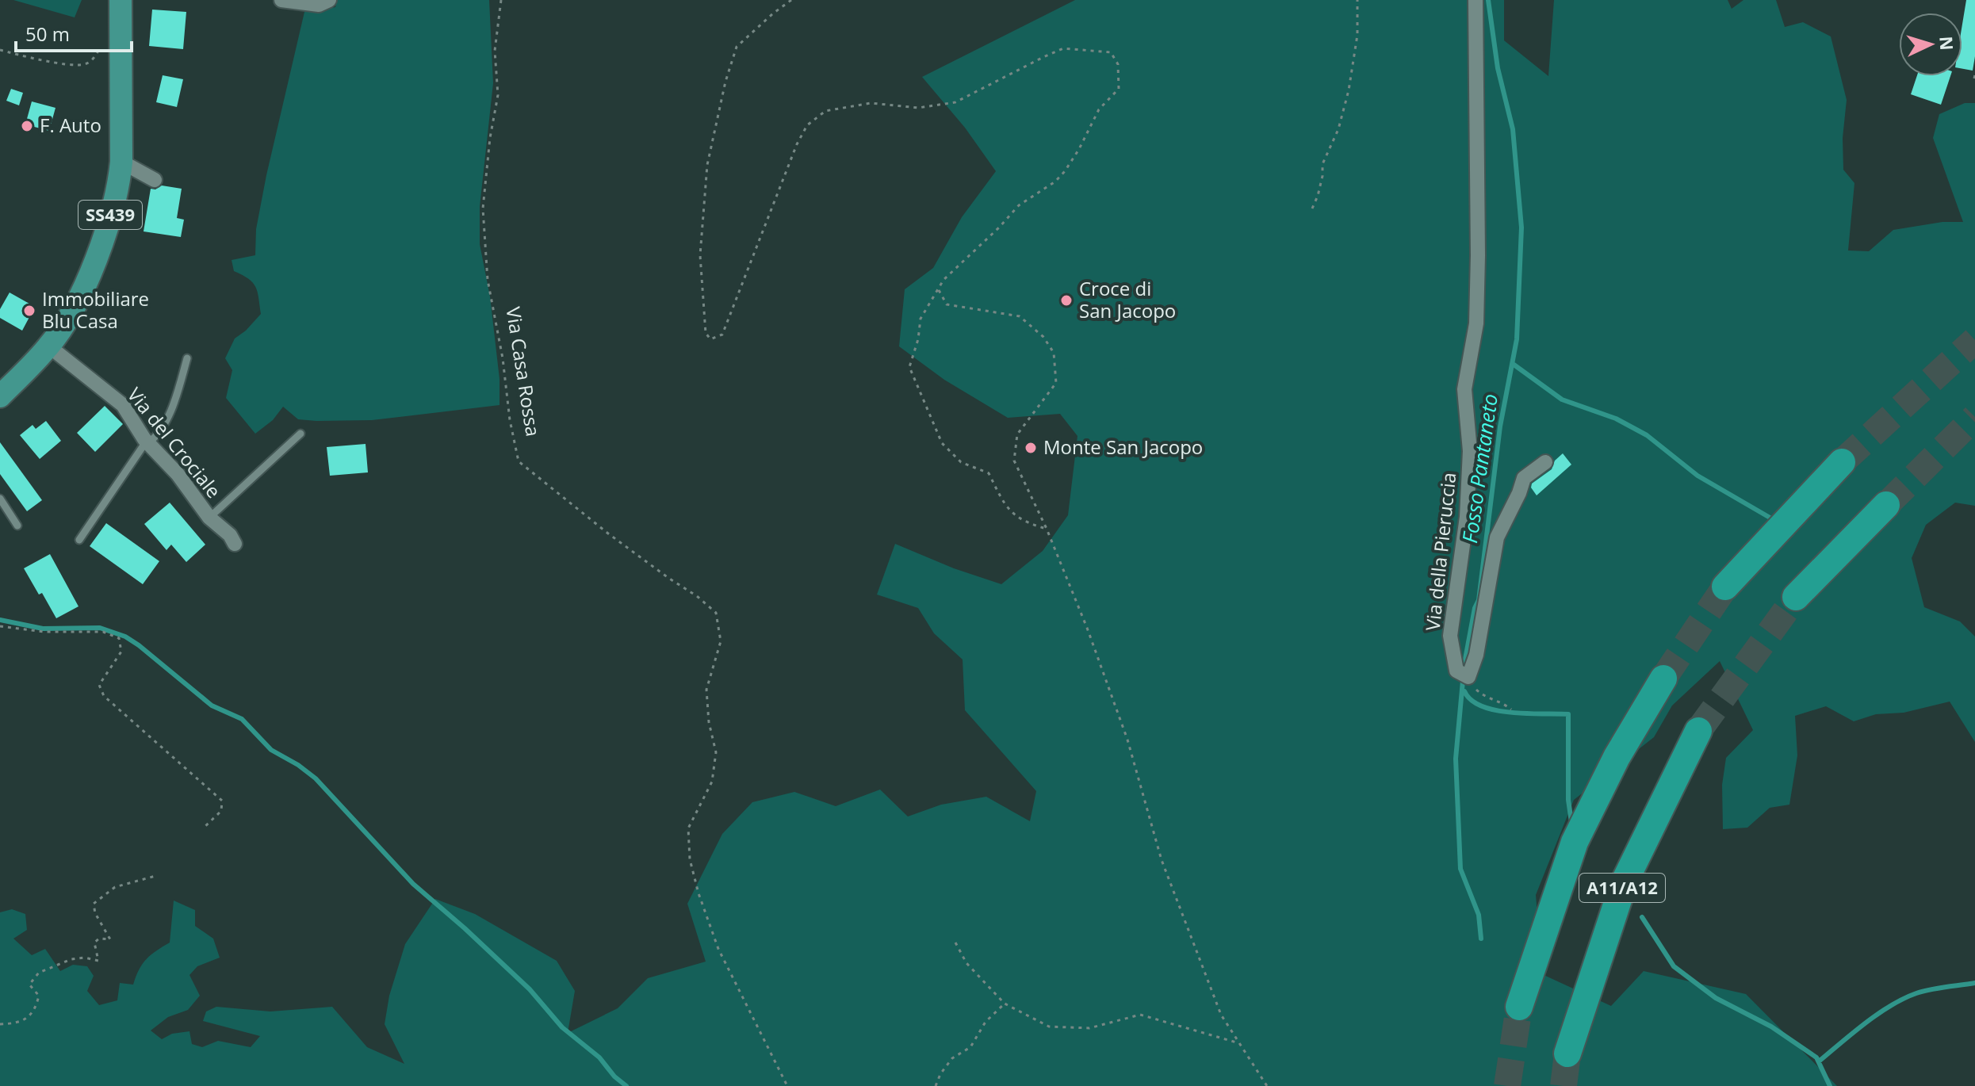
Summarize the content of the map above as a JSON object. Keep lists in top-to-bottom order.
{
  "streets": {
    "highway": ["A11/A12"],
    "main road": ["SS439"],
    "street": ["Via del Crociale", "Via della Pieruccia"],
    "path": ["Via Casa Rossa"]
  },
  "crossings": [
    ["SS439", "Via del Crociale"]
  ],
  "water": ["Fosso Pantaneto"],
  "places": [
    "F. Auto",
    "Croce di San Jacopo",
    "Immobiliare Blu Casa",
    "Monte San Jacopo"
  ],
  "scale_bar": "50 m",
  "north": "right"
}
